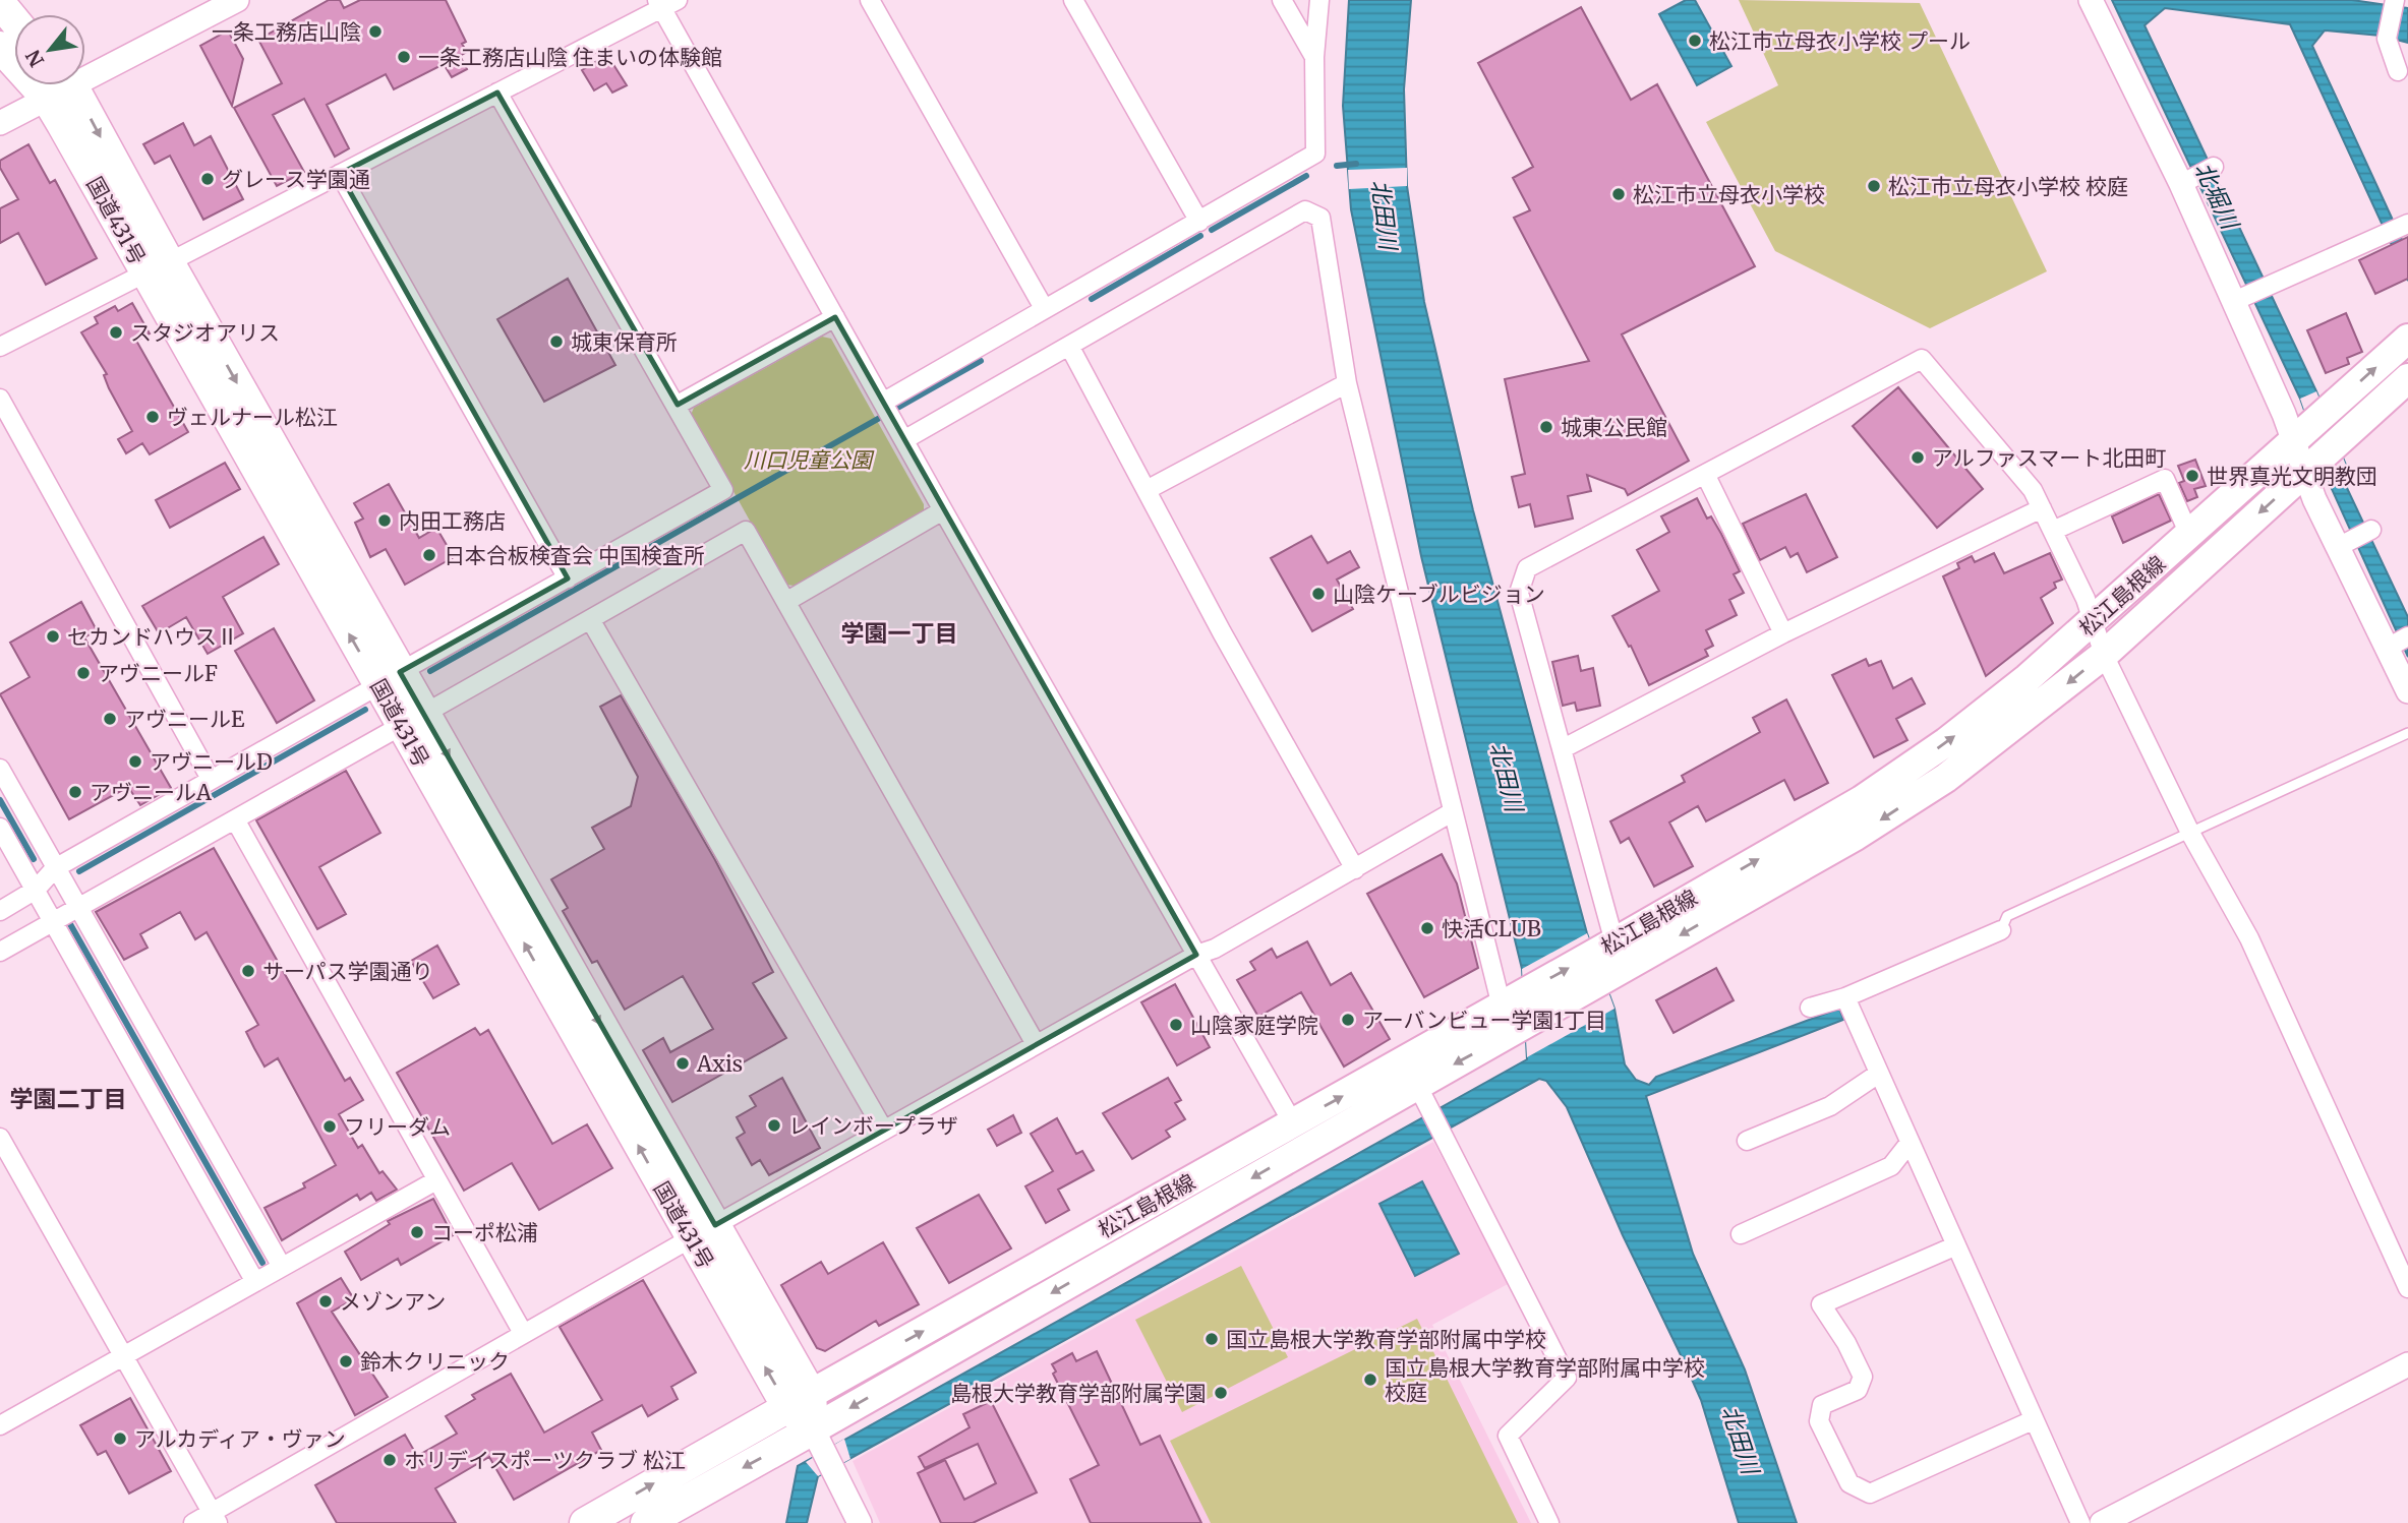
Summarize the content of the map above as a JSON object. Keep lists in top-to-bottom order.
{
  "streets": {
    "highway": ["国道431号"],
    "main road": ["松江島根線"]
  },
  "crossings": [
    ["国道431号", "松江島根線"]
  ],
  "districts": ["学園一丁目", "学園二丁目"],
  "water": ["北堀川", "北田川"],
  "parks": ["川口児童公園"],
  "places": [
    "一条工務店山陰",
    "松江市立母衣小学校 プール",
    "一条工務店山陰 住まいの体験館",
    "グレース学園通",
    "松江市立母衣小学校 校庭",
    "松江市立母衣小学校",
    "スタジオアリス",
    "城東保育所",
    "ヴェルナール松江",
    "城東公民館",
    "アルファスマート北田町",
    "世界真光文明教団",
    "内田工務店",
    "日本合板検査会 中国検査所",
    "山陰ケーブルビジョン",
    "セカンドハウスⅡ",
    "アヴニールF",
    "アヴニールE",
    "アヴニールD",
    "アヴニールA",
    "快活CLUB",
    "サーパス学園通り",
    "アーバンビュー学園1丁目",
    "山陰家庭学院",
    "Axis",
    "レインボープラザ",
    "フリーダム",
    "コーポ松浦",
    "メゾンアン",
    "国立島根大学教育学部附属中学校",
    "鈴木クリニック",
    "国立島根大学教育学部附属中学校 校庭",
    "島根大学教育学部附属学園",
    "アルカディア・ヴァン",
    "ホリデイスポーツクラブ 松江"
  ],
  "north": "bottom left"
}
